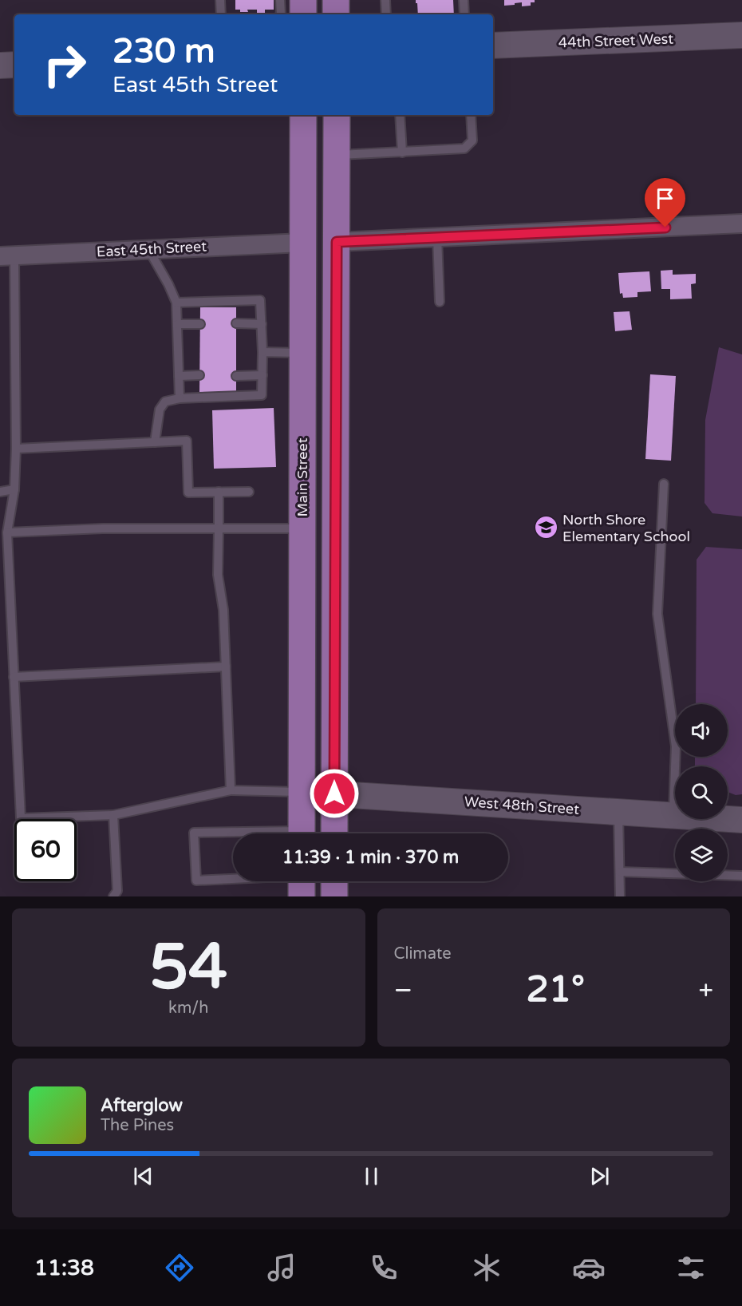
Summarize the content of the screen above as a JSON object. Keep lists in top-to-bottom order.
{
  "streets": {
    "main road": ["Main Street"],
    "street": ["44th Street West", "East 45th Street", "West 48th Street"]
  },
  "crossings": [
    ["East 45th Street", "Main Street"],
    ["Main Street", "West 48th Street"]
  ],
  "places": {
    "school or university": ["North Shore Elementary School"]
  },
  "page": {
    "turn": ["230 m", "East 45th Street"],
    "limit": "60",
    "trip": "11:39 · 1 min · 370 m",
    "tile": [
      ["54", "km/h"],
      "Climate"
    ],
    "heat": ["−", "21°", "+"],
    "song": ["Afterglow", "The Pines"],
    "tabs": "11:38"
  }
}
